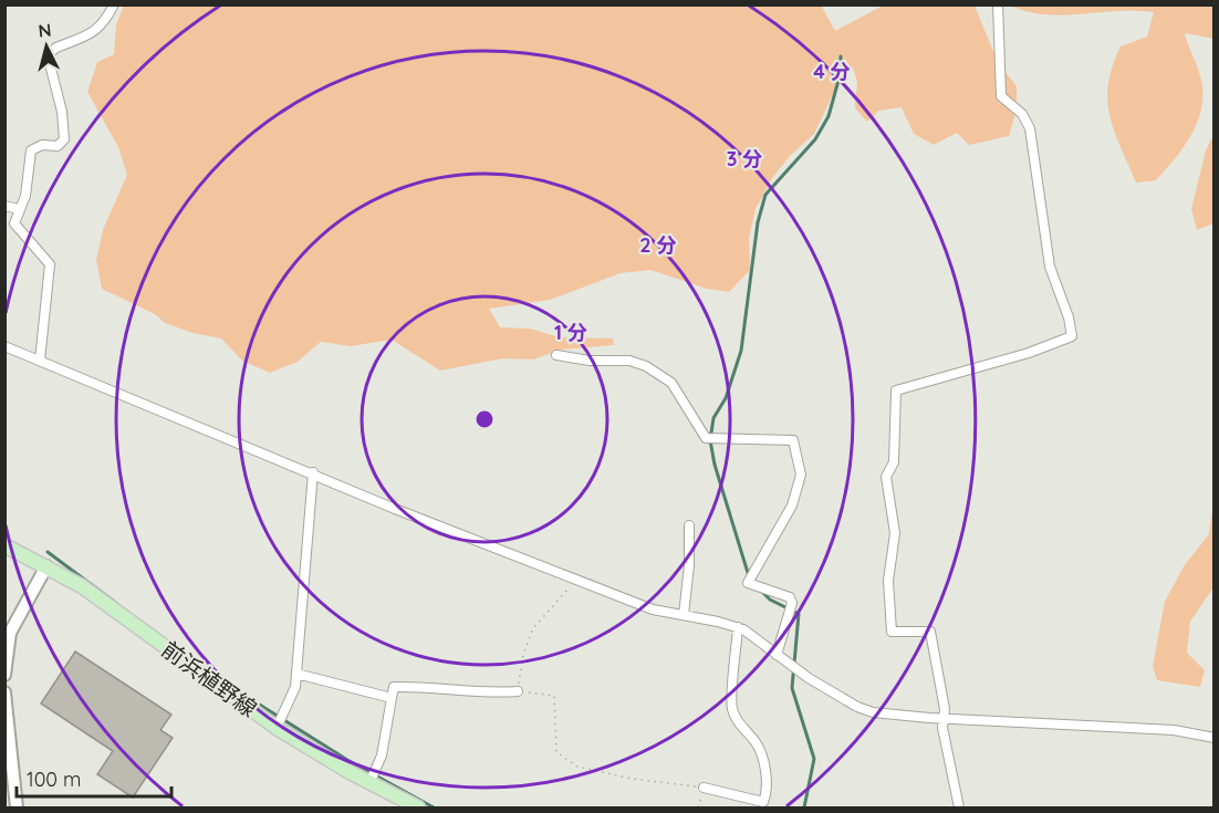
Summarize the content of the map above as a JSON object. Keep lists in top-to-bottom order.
{
  "streets": {
    "main road": ["前浜植野線"]
  },
  "scale_bar": "100 m",
  "north": "top",
  "rings": [
    "4 分",
    "3 分",
    "2 分",
    "1 分"
  ]
}
